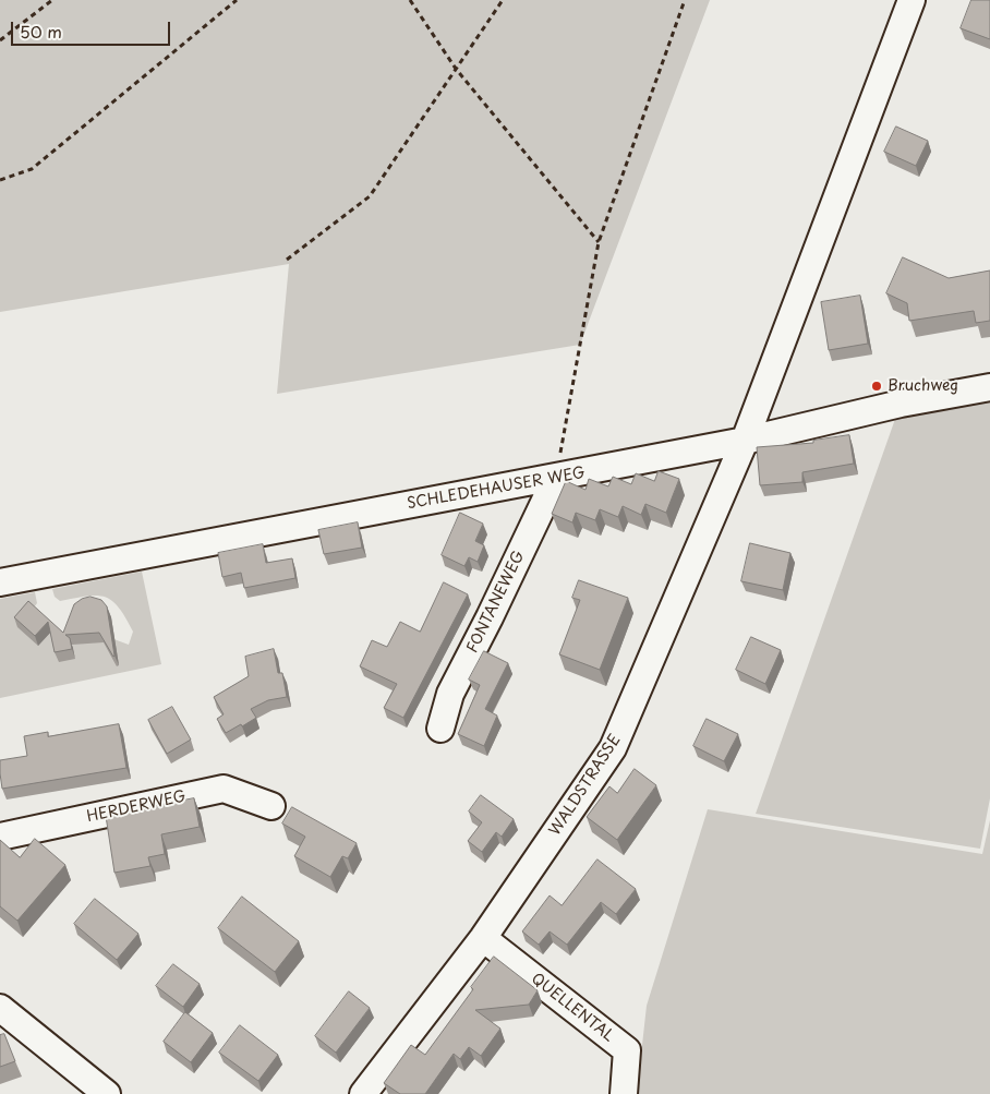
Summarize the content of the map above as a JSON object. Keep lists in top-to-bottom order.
{
  "streets": {
    "street": [
      "SCHLEDEHAUSER WEG",
      "FONTANEWEG",
      "WALDSTRASSE",
      "HERDERWEG",
      "QUELLENTAL"
    ]
  },
  "crossings": [
    ["SCHLEDEHAUSER WEG", "FONTANEWEG"],
    ["SCHLEDEHAUSER WEG", "WALDSTRASSE"],
    ["WALDSTRASSE", "QUELLENTAL"]
  ],
  "places": ["Bruchweg"],
  "scale_bar": "50 m"
}
